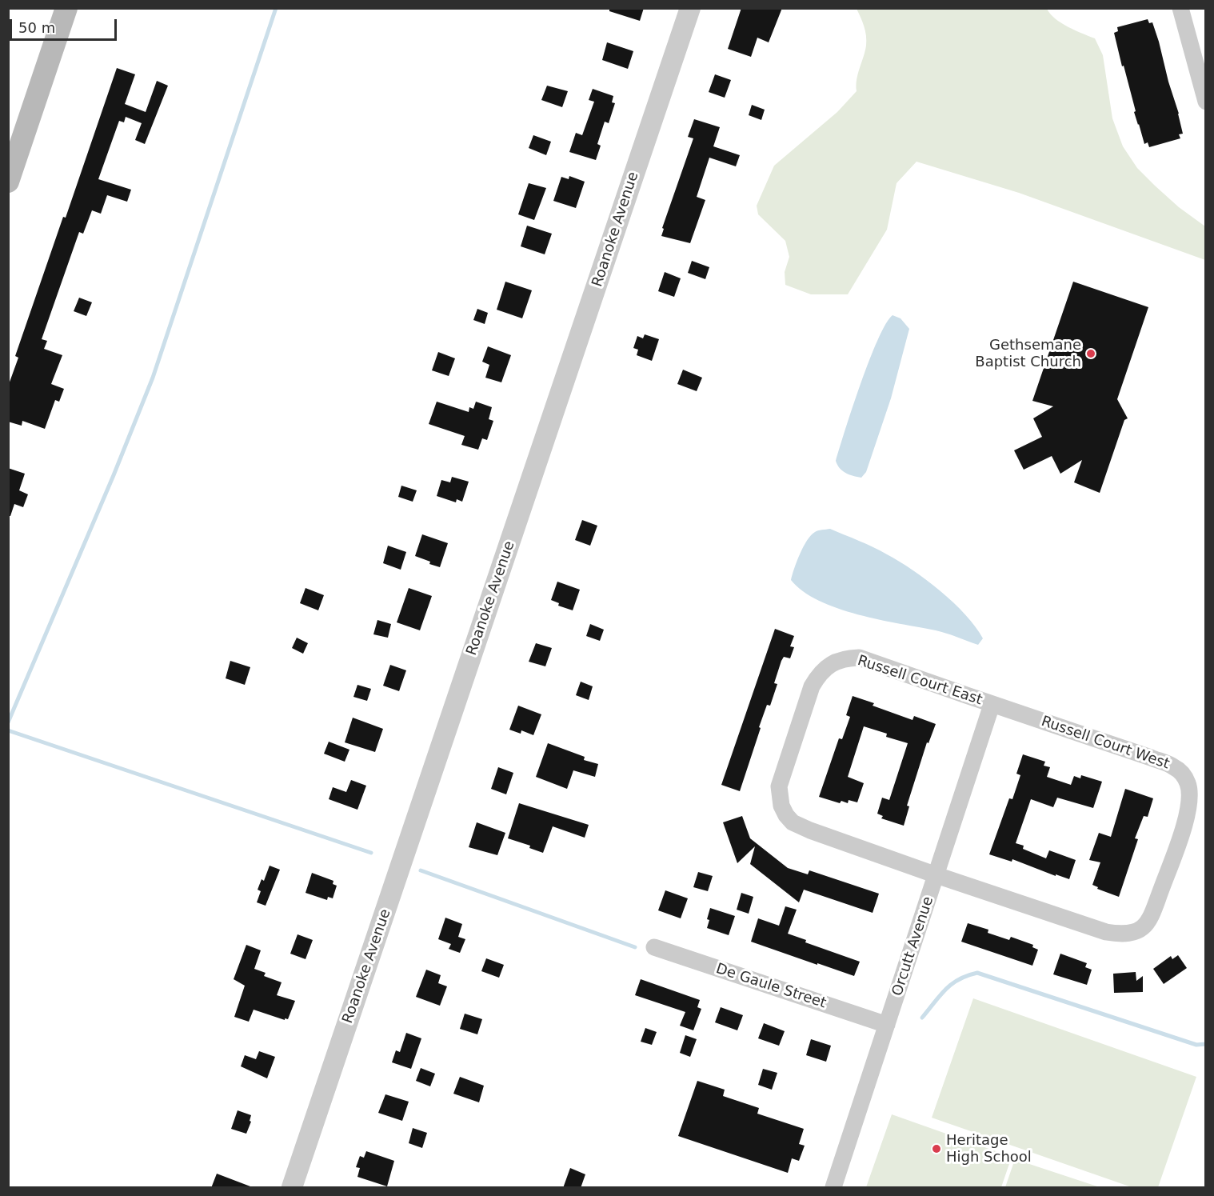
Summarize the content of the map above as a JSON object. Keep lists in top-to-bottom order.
{
  "streets": {
    "street": [
      "Roanoke Avenue",
      "Russell Court East",
      "Russell Court West",
      "Orcutt Avenue",
      "De Gaule Street"
    ]
  },
  "crossings": [
    ["Russell Court East", "Russell Court West"],
    ["Russell Court East", "Orcutt Avenue"],
    ["Russell Court West", "Orcutt Avenue"],
    ["Orcutt Avenue", "De Gaule Street"]
  ],
  "places": ["Gethsemane Baptist Church", "Heritage High School"],
  "scale_bar": "50 m"
}
